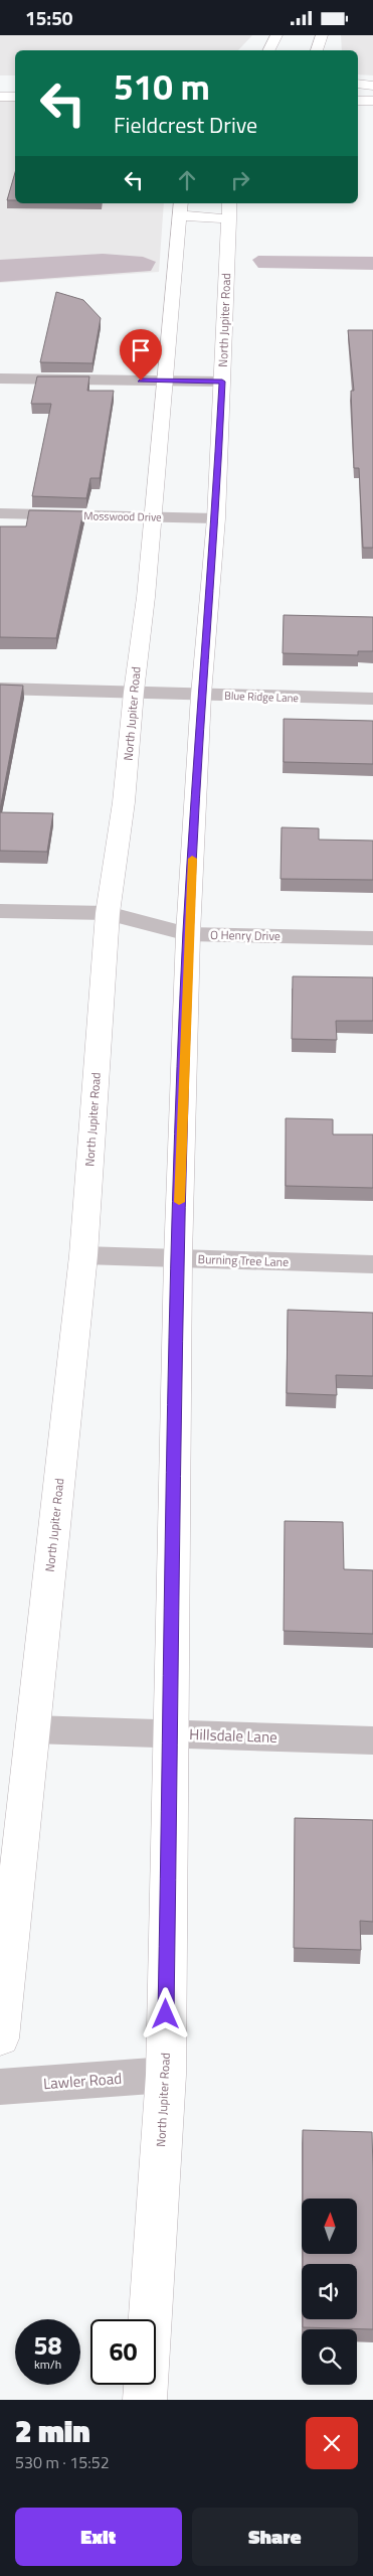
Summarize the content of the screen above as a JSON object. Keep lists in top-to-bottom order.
{
  "streets": {
    "main road": ["North Jupiter Road"],
    "street": [
      "Mosswood Drive",
      "Blue Ridge Lane",
      "O Henry Drive",
      "Burning Tree Lane",
      "Hillsdale Lane",
      "Lawler Road"
    ]
  },
  "crossings": [
    ["North Jupiter Road", "Mosswood Drive"],
    ["North Jupiter Road", "Blue Ridge Lane"],
    ["North Jupiter Road", "O Henry Drive"],
    ["North Jupiter Road", "Burning Tree Lane"],
    ["North Jupiter Road", "Hillsdale Lane"],
    ["North Jupiter Road", "Lawler Road"]
  ],
  "north": "top",
  "page": {
    "status": "15:50",
    "turn": ["510 m", "Fieldcrest Drive"],
    "speed": "58 km/h",
    "limit": "60",
    "heading": ["2 min", "530 m · 15:52"],
    "buttons": ["Exit", "Share"]
  }
}
